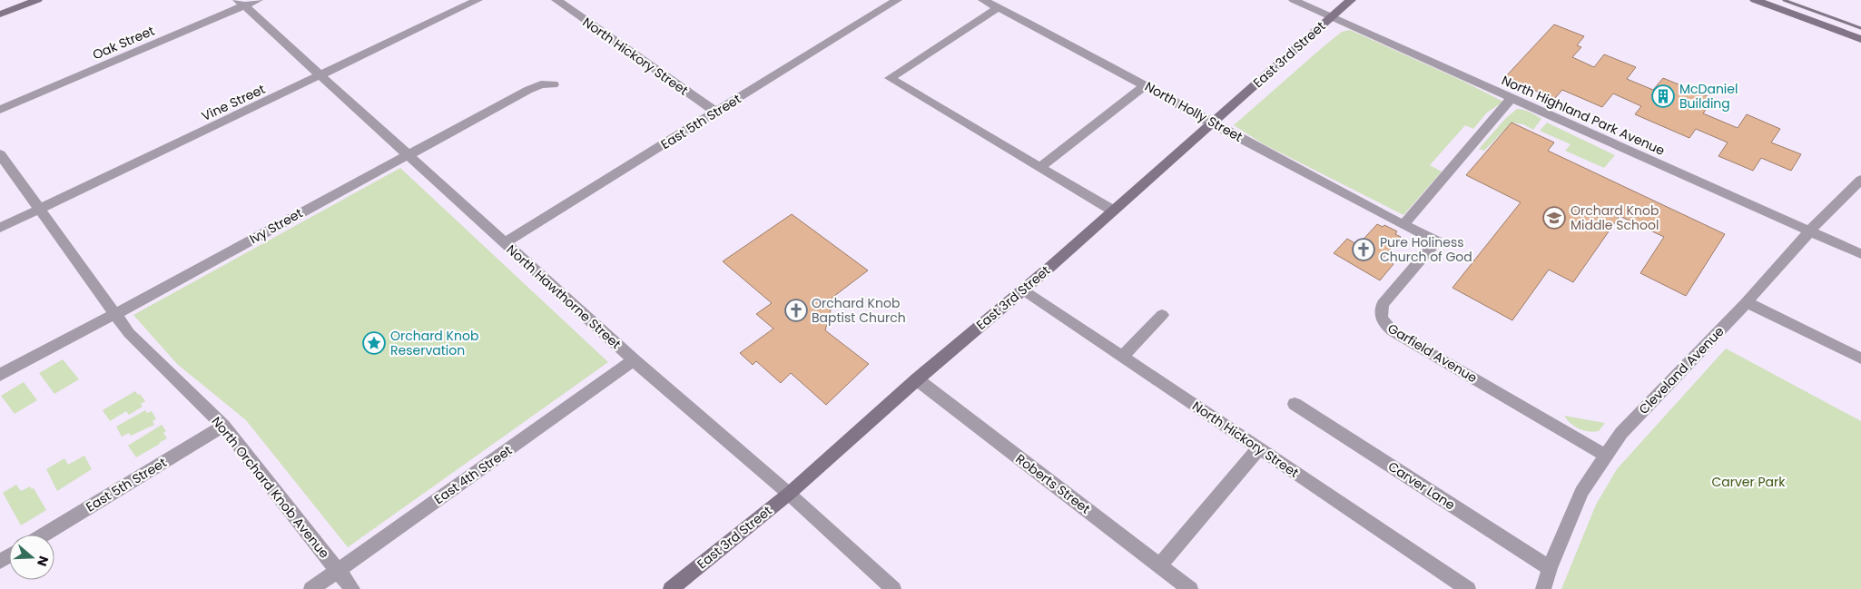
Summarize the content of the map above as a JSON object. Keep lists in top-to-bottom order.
{
  "streets": {
    "main road": ["East 3rd Street"],
    "street": [
      "Oak Street",
      "North Hickory Street",
      "Vine Street",
      "North Holly Street",
      "North Highland Park Avenue",
      "East 5th Street",
      "Ivy Street",
      "North Hawthorne Street",
      "Garfield Avenue",
      "Cleveland Avenue",
      "East 4th Street",
      "Roberts Street",
      "Carver Lane",
      "North Orchard Knob Avenue"
    ]
  },
  "crossings": [
    ["Oak Street", "North Hawthorne Street"],
    ["East 3rd Street", "North Hickory Street"],
    ["East 3rd Street", "North Holly Street"],
    ["East 3rd Street", "North Highland Park Avenue"],
    ["East 3rd Street", "North Hawthorne Street"],
    ["East 3rd Street", "Roberts Street"],
    ["North Hickory Street", "East 5th Street"],
    ["Vine Street", "North Hawthorne Street"],
    ["Vine Street", "North Orchard Knob Avenue"],
    ["North Holly Street", "Garfield Avenue"],
    ["North Highland Park Avenue", "Cleveland Avenue"],
    ["East 5th Street", "North Hawthorne Street"],
    ["East 5th Street", "North Orchard Knob Avenue"],
    ["Ivy Street", "North Hawthorne Street"],
    ["Ivy Street", "North Orchard Knob Avenue"],
    ["North Hawthorne Street", "East 4th Street"],
    ["Garfield Avenue", "Cleveland Avenue"],
    ["Cleveland Avenue", "Carver Lane"],
    ["East 4th Street", "North Orchard Knob Avenue"]
  ],
  "parks": ["Carver Park"],
  "places": {
    "building": ["McDaniel Building"],
    "school or university": ["Orchard Knob Middle School"],
    "church": ["Pure Holiness Church of God", "Orchard Knob Baptist Church"],
    "place": ["Orchard Knob Reservation"]
  },
  "north": "right"
}
